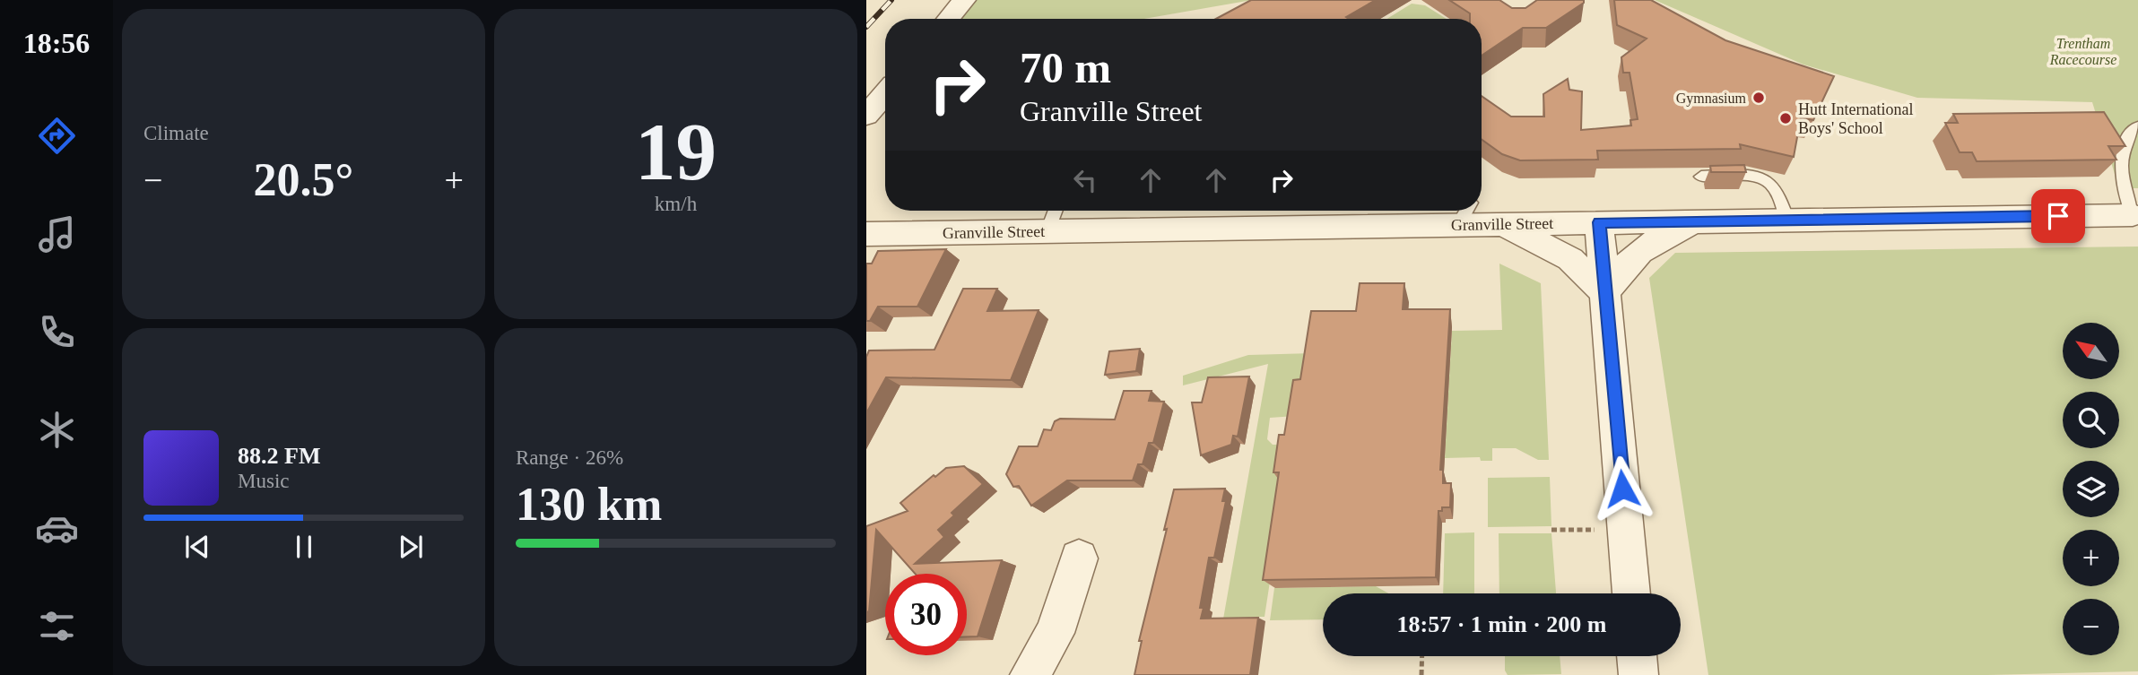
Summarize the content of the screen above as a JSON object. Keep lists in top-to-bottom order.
{
  "streets": {
    "street": ["Granville Street"]
  },
  "parks": ["Trentham Racecourse"],
  "places": ["Gymnasium", "Hutt International Boys' School"],
  "north": "top left",
  "page": {
    "tabs": "18:56",
    "tile": [
      "Climate",
      ["19", "km/h"],
      ["Range · 26%", "130 km"]
    ],
    "turn": ["70 m", "Granville Street"],
    "heat": ["−", "20.5°", "+"],
    "map_buttons": ["+", "−"],
    "song": ["88.2 FM", "Music"],
    "limit": "30",
    "trip": "18:57 · 1 min · 200 m"
  }
}
